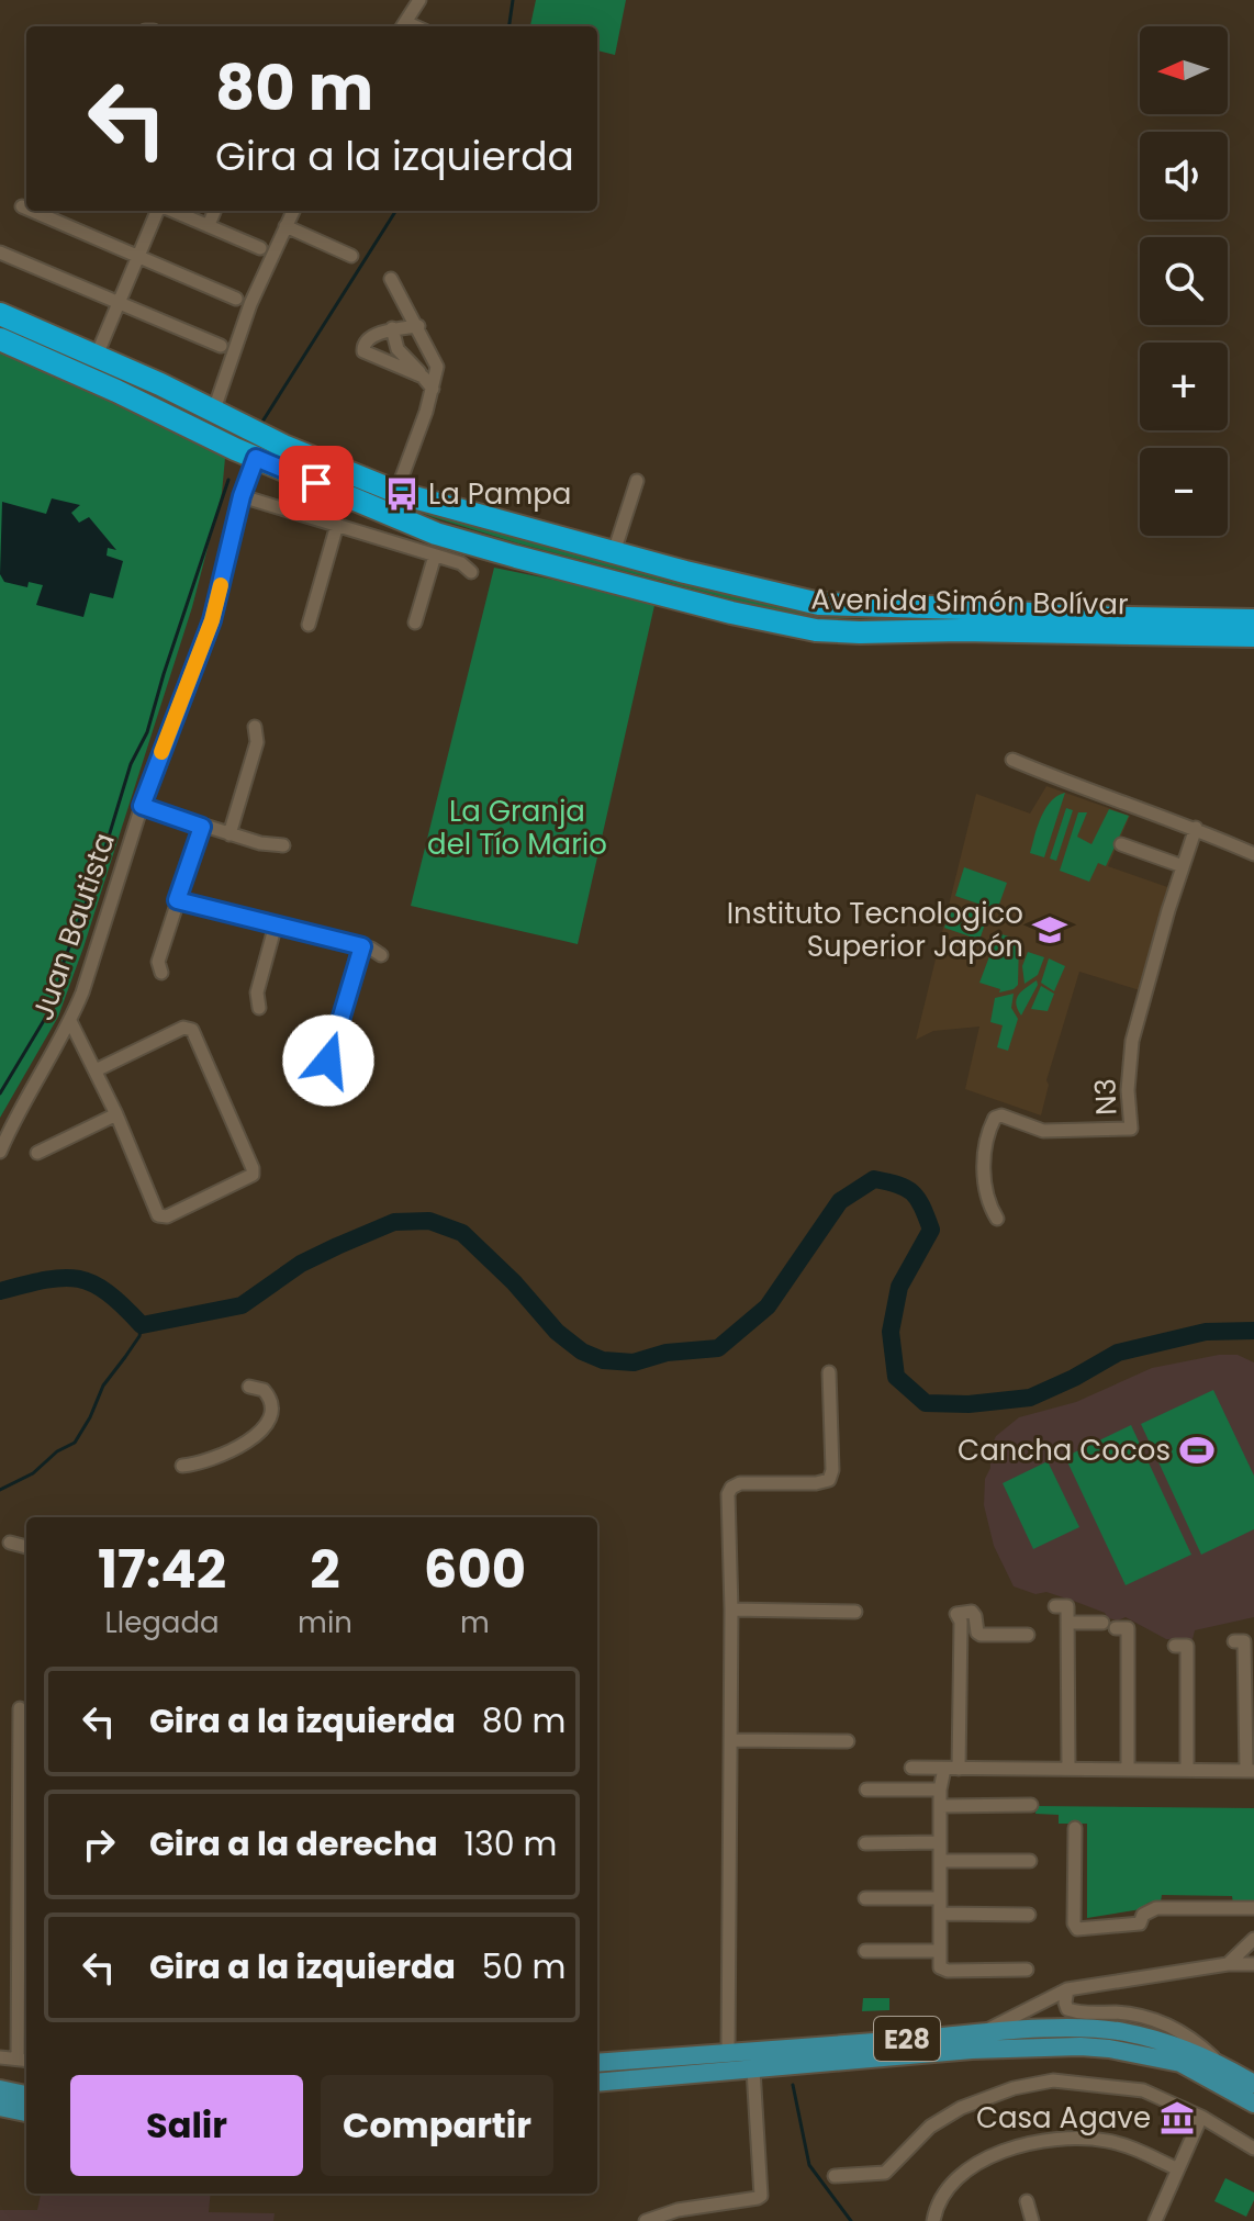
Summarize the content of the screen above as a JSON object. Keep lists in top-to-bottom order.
{
  "streets": {
    "highway": ["Avenida Simón Bolívar"],
    "main road": ["E28"],
    "street": ["Juan Bautista", "N3"]
  },
  "crossings": [
    ["Avenida Simón Bolívar", "Juan Bautista"]
  ],
  "parks": ["La Granja del Tío Mario"],
  "places": {
    "bus stop": ["La Pampa"],
    "school or university": ["Instituto Tecnologico Superior Japón"],
    "sports": ["Cancha Cocos"],
    "museum": ["Casa Agave"]
  },
  "north": "left",
  "page": {
    "map_buttons": ["+", "−"],
    "turn": ["80 m", "Gira a la izquierda"],
    "eta": [
      "17:42",
      "Llegada",
      "2",
      "min",
      "600",
      "m"
    ],
    "list": [
      {
        "name": "Gira a la izquierda",
        "value": "80 m"
      },
      {
        "name": "Gira a la derecha",
        "value": "130 m"
      },
      {
        "name": "Gira a la izquierda",
        "value": "50 m"
      }
    ],
    "buttons": ["Salir", "Compartir"]
  }
}
